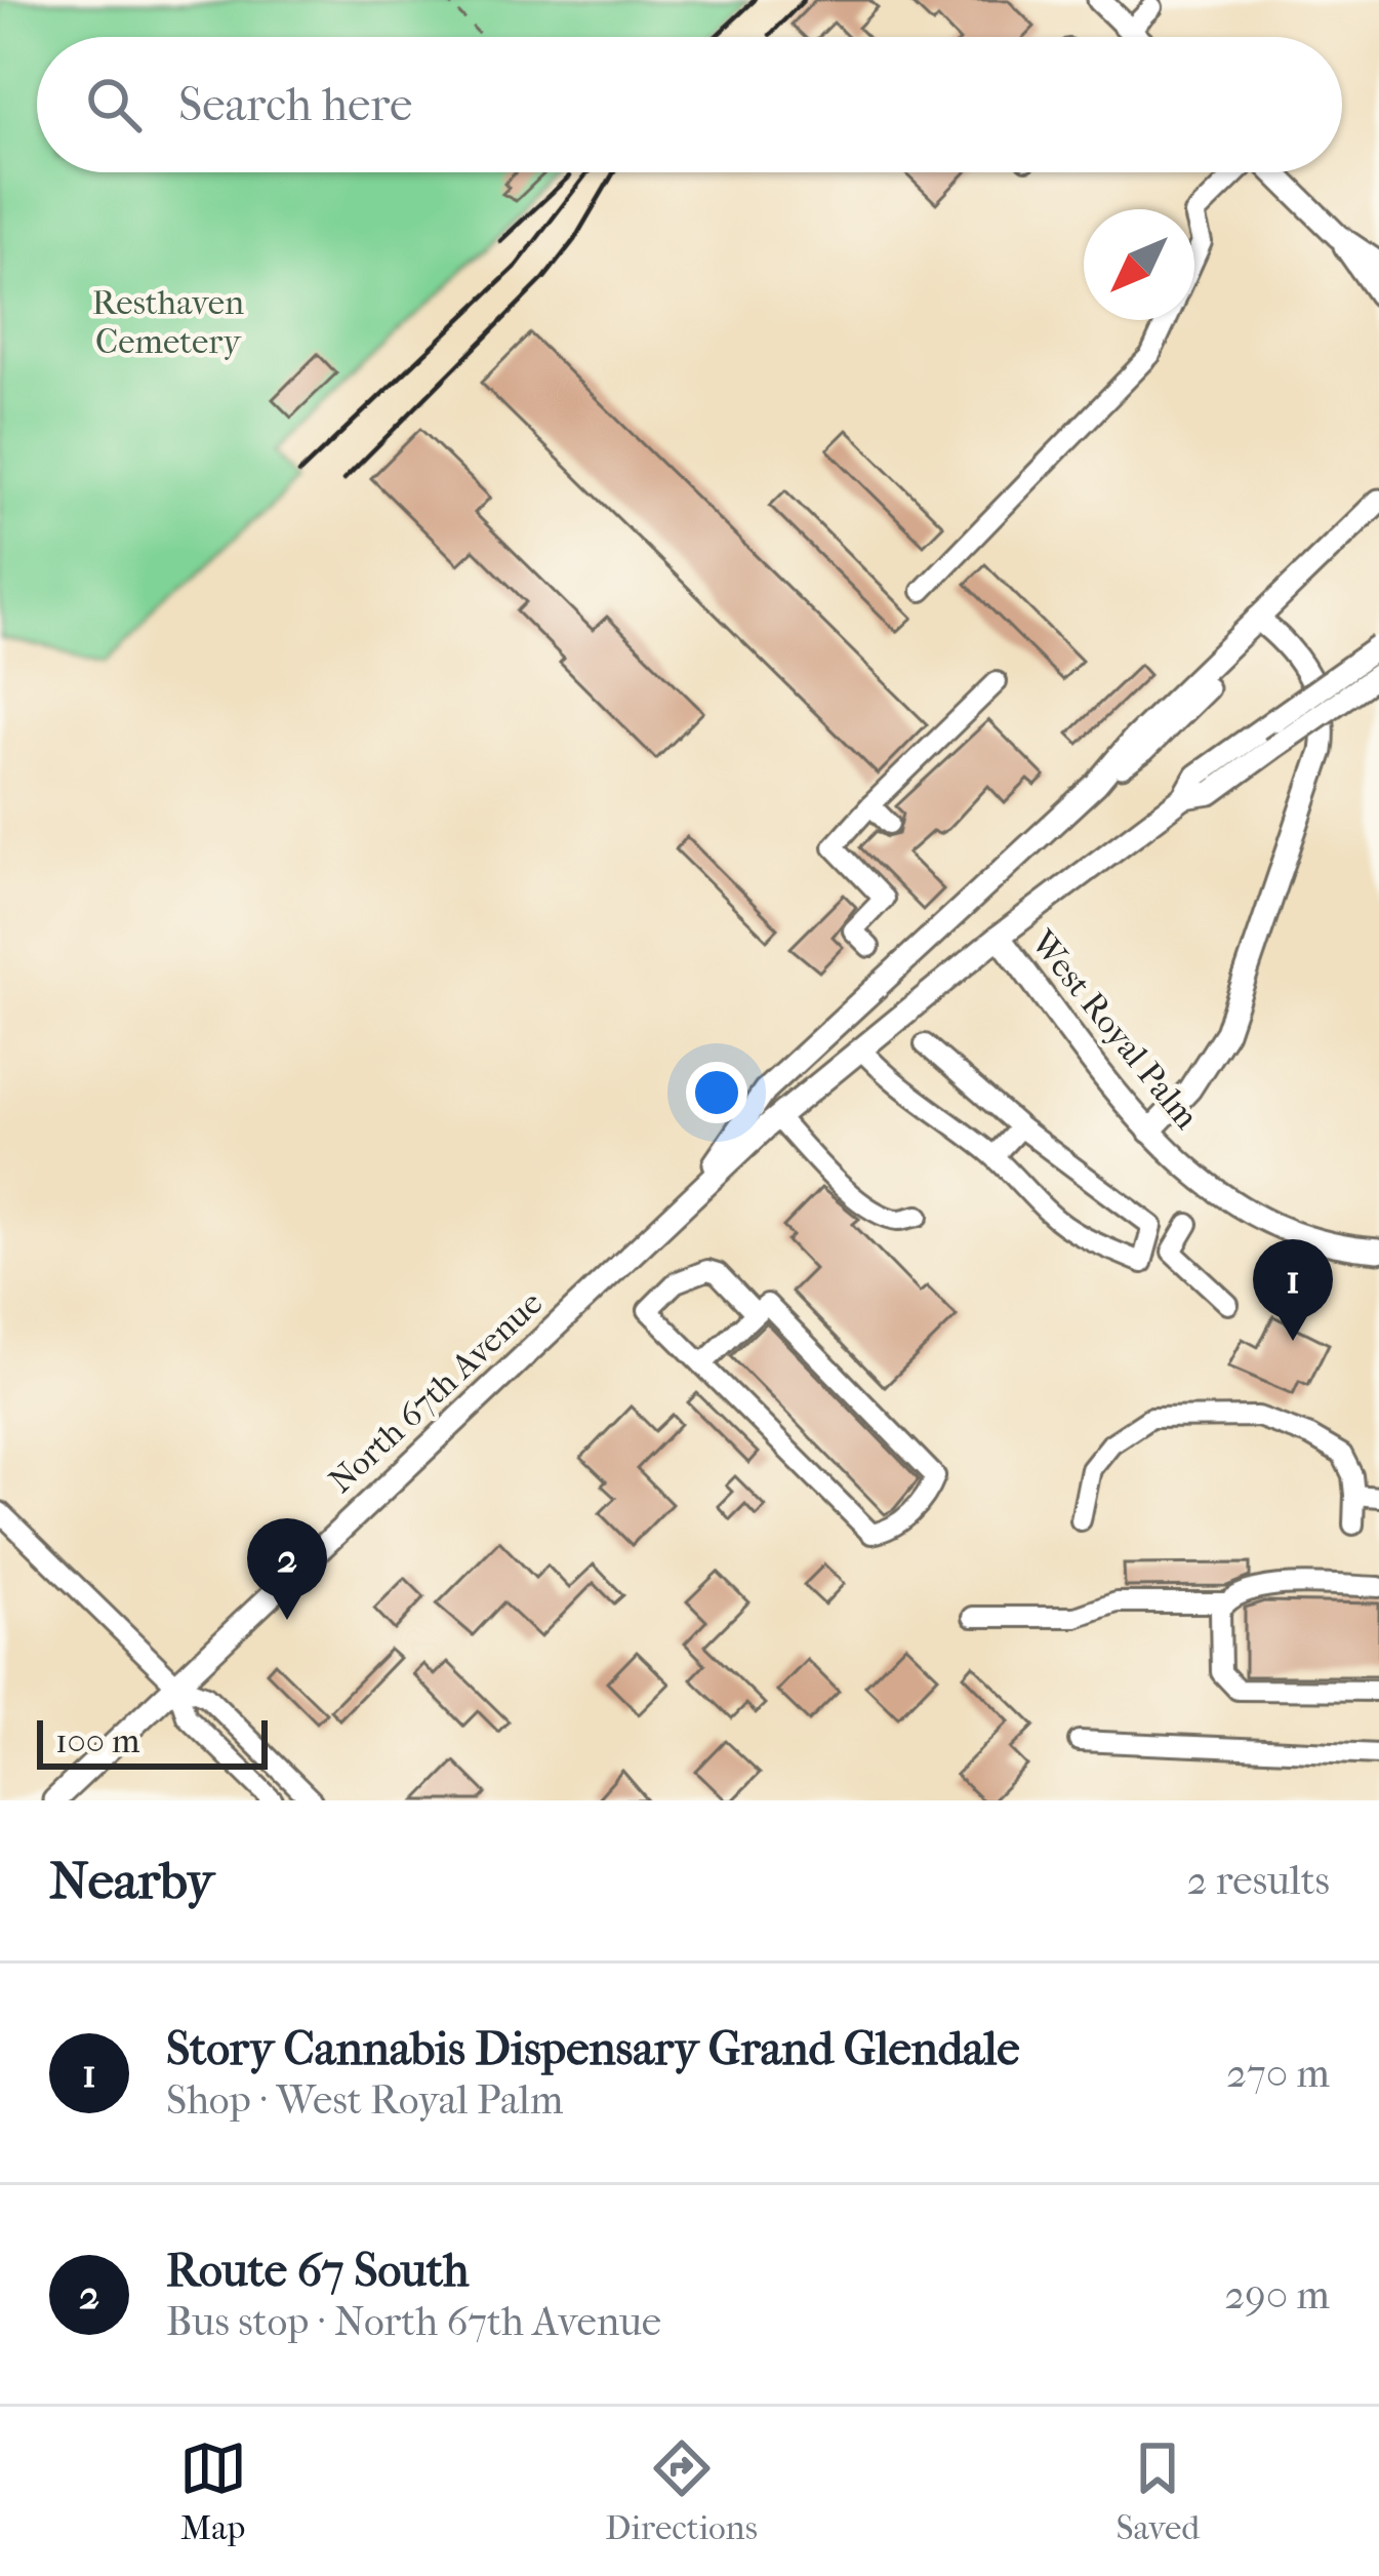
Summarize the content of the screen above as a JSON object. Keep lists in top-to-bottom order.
{
  "streets": {
    "main road": ["West Royal Palm", "North 67th Avenue"]
  },
  "crossings": [
    ["West Royal Palm", "North 67th Avenue"]
  ],
  "parks": ["Resthaven Cemetery"],
  "scale_bar": "100 m",
  "north": "bottom left",
  "page": {
    "search": "Search here",
    "pins": ["1", "2"],
    "scale": "100 m",
    "heading": ["Nearby", "2 results"],
    "list": [
      {
        "mark": "1",
        "name": "Story Cannabis Dispensary Grand Glendale",
        "note": "Shop · West Royal Palm",
        "value": "270 m"
      },
      {
        "mark": "2",
        "name": "Route 67 South",
        "note": "Bus stop · North 67th Avenue",
        "value": "290 m"
      }
    ],
    "nav": ["Map", "Directions", "Saved"]
  }
}
